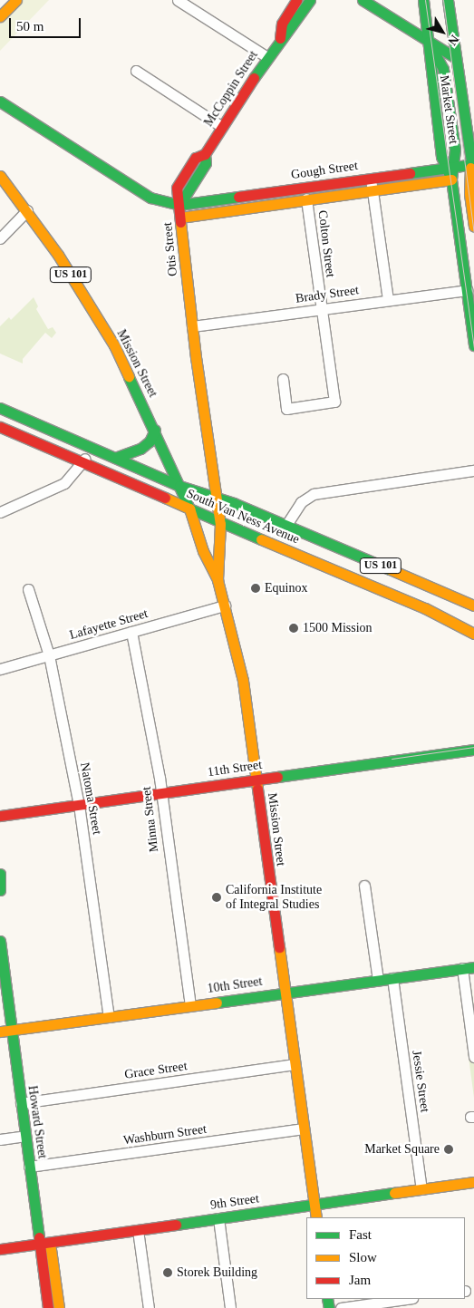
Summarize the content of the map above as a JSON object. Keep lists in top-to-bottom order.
{
  "streets": {
    "main road": [
      "McCoppin Street",
      "Market Street",
      "Gough Street",
      "Otis Street",
      "US 101",
      "Mission Street",
      "South Van Ness Avenue",
      "11th Street",
      "10th Street",
      "Howard Street",
      "9th Street"
    ],
    "street": [
      "Colton Street",
      "Brady Street",
      "Lafayette Street",
      "Natoma Street",
      "Minna Street",
      "Grace Street",
      "Jessie Street",
      "Washburn Street"
    ]
  },
  "crossings": [
    ["McCoppin Street", "Gough Street"],
    ["McCoppin Street", "Otis Street"],
    ["Market Street", "Gough Street"],
    ["Market Street", "Brady Street"],
    ["Gough Street", "Colton Street"],
    ["Gough Street", "Otis Street"],
    ["Colton Street", "Brady Street"],
    ["Otis Street", "Brady Street"],
    ["Otis Street", "Mission Street"],
    ["Otis Street", "South Van Ness Avenue"],
    ["Mission Street", "South Van Ness Avenue"],
    ["Mission Street", "Lafayette Street"],
    ["Mission Street", "11th Street"],
    ["Mission Street", "10th Street"],
    ["Mission Street", "Grace Street"],
    ["Mission Street", "Washburn Street"],
    ["Mission Street", "9th Street"],
    ["Lafayette Street", "Natoma Street"],
    ["Lafayette Street", "Minna Street"],
    ["11th Street", "Natoma Street"],
    ["11th Street", "Minna Street"],
    ["Natoma Street", "10th Street"],
    ["Minna Street", "10th Street"],
    ["10th Street", "Jessie Street"],
    ["10th Street", "Howard Street"],
    ["Grace Street", "Howard Street"],
    ["Jessie Street", "9th Street"],
    ["Howard Street", "Washburn Street"],
    ["Howard Street", "9th Street"]
  ],
  "places": [
    "Equinox",
    "1500 Mission",
    "California Institute of Integral Studies",
    "Market Square",
    "Storek Building"
  ],
  "legend": ["Fast", "Slow", "Jam"],
  "scale_bar": "50 m",
  "north": "bottom right"
}
